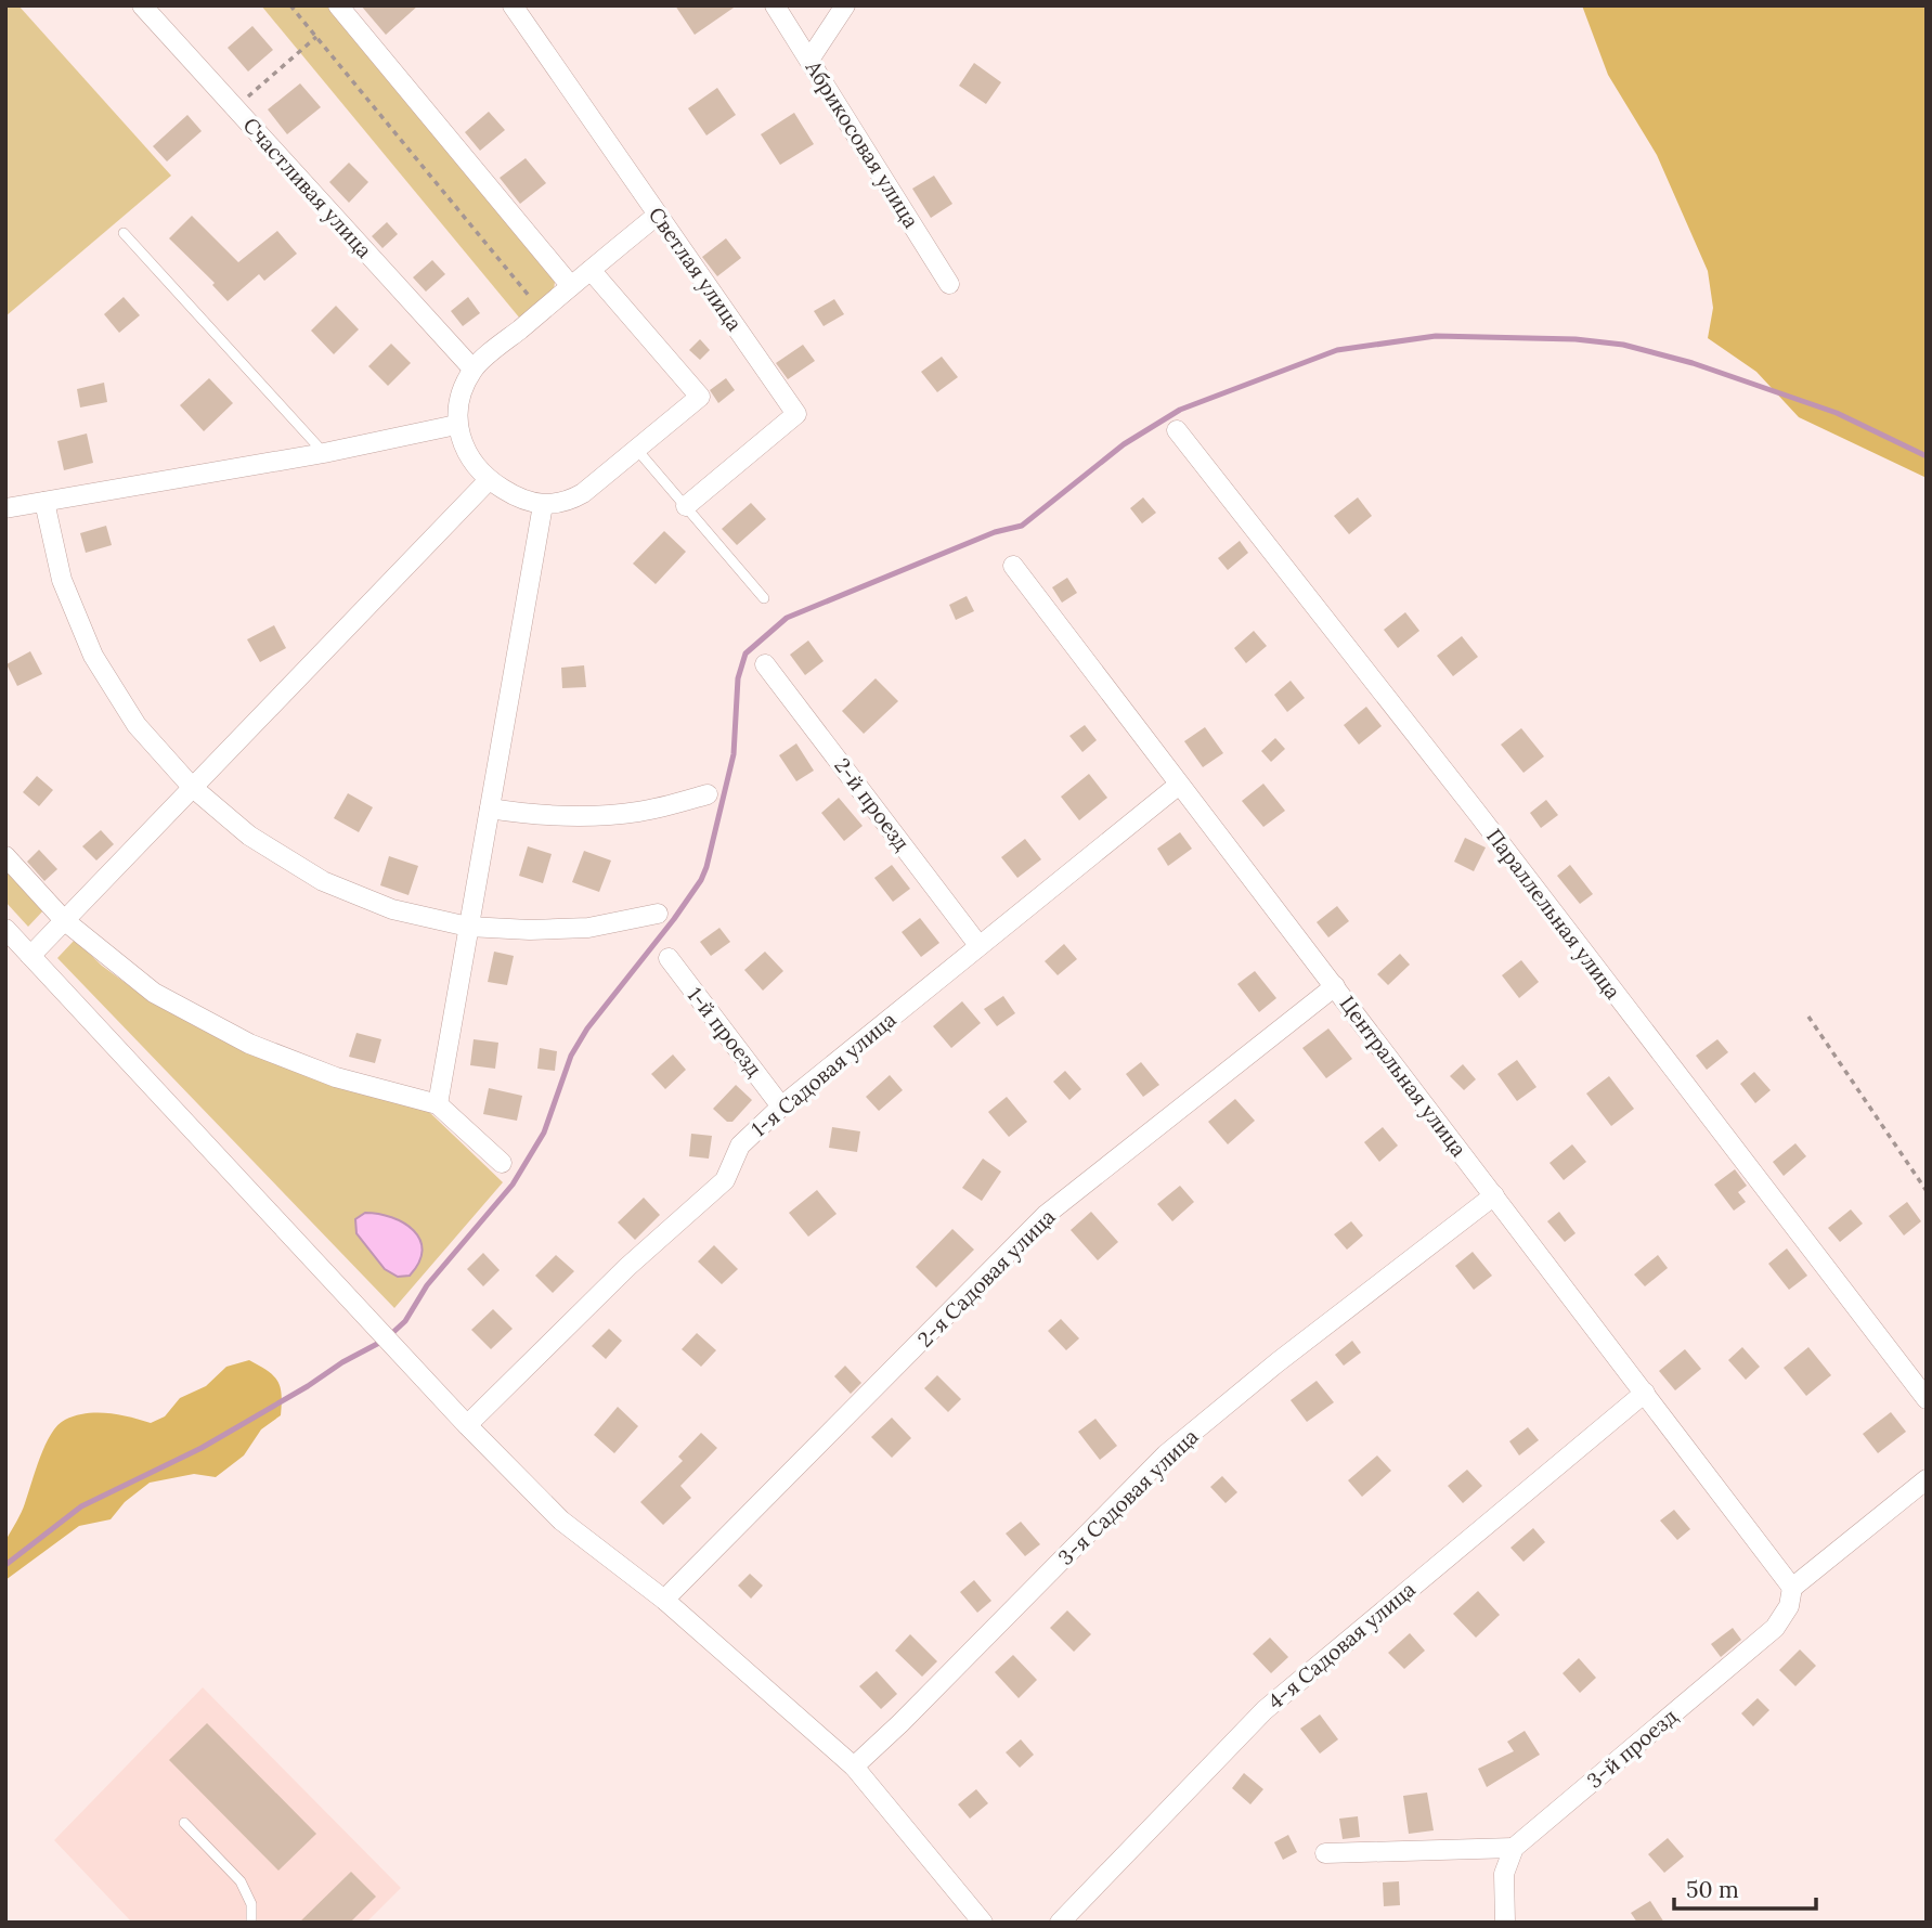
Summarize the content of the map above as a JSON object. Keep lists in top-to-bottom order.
{
  "streets": {
    "street": [
      "Абрикосовая улица",
      "Счастливая улица",
      "Светлая улица",
      "2-й проезд",
      "Параллельная улица",
      "1-й проезд",
      "1-я Садовая улица",
      "Центральная улица",
      "2-я Садовая улица",
      "3-я Садовая улица",
      "4-я Садовая улица",
      "3-й проезд"
    ]
  },
  "crossings": [
    ["2-й проезд", "1-я Садовая улица"],
    ["1-й проезд", "1-я Садовая улица"],
    ["1-я Садовая улица", "Центральная улица"],
    ["Центральная улица", "2-я Садовая улица"],
    ["Центральная улица", "3-я Садовая улица"],
    ["Центральная улица", "4-я Садовая улица"],
    ["Центральная улица", "3-й проезд"]
  ],
  "scale_bar": "50 m"
}
